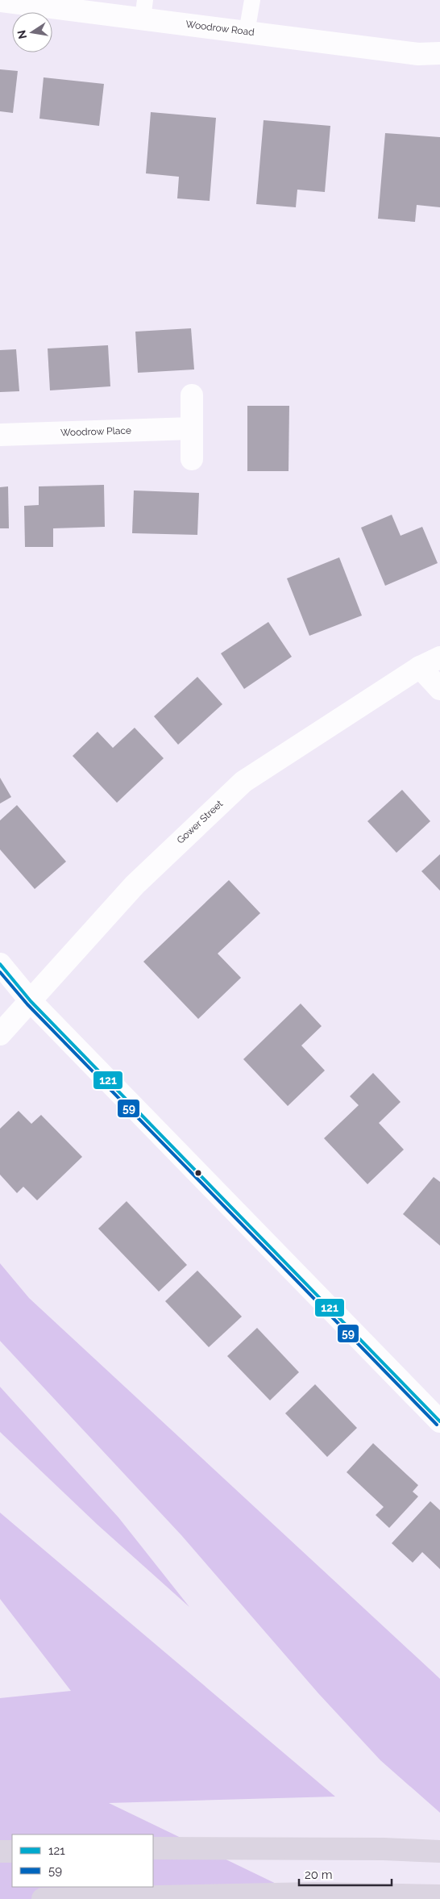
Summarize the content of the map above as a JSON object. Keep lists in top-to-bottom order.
{
  "streets": {
    "street": ["Woodrow Road", "Woodrow Place", "Gower Street"]
  },
  "lines": ["transit line 121", "transit line 59"],
  "legend": ["121", "59"],
  "scale_bar": "20 m",
  "north": "left"
}
